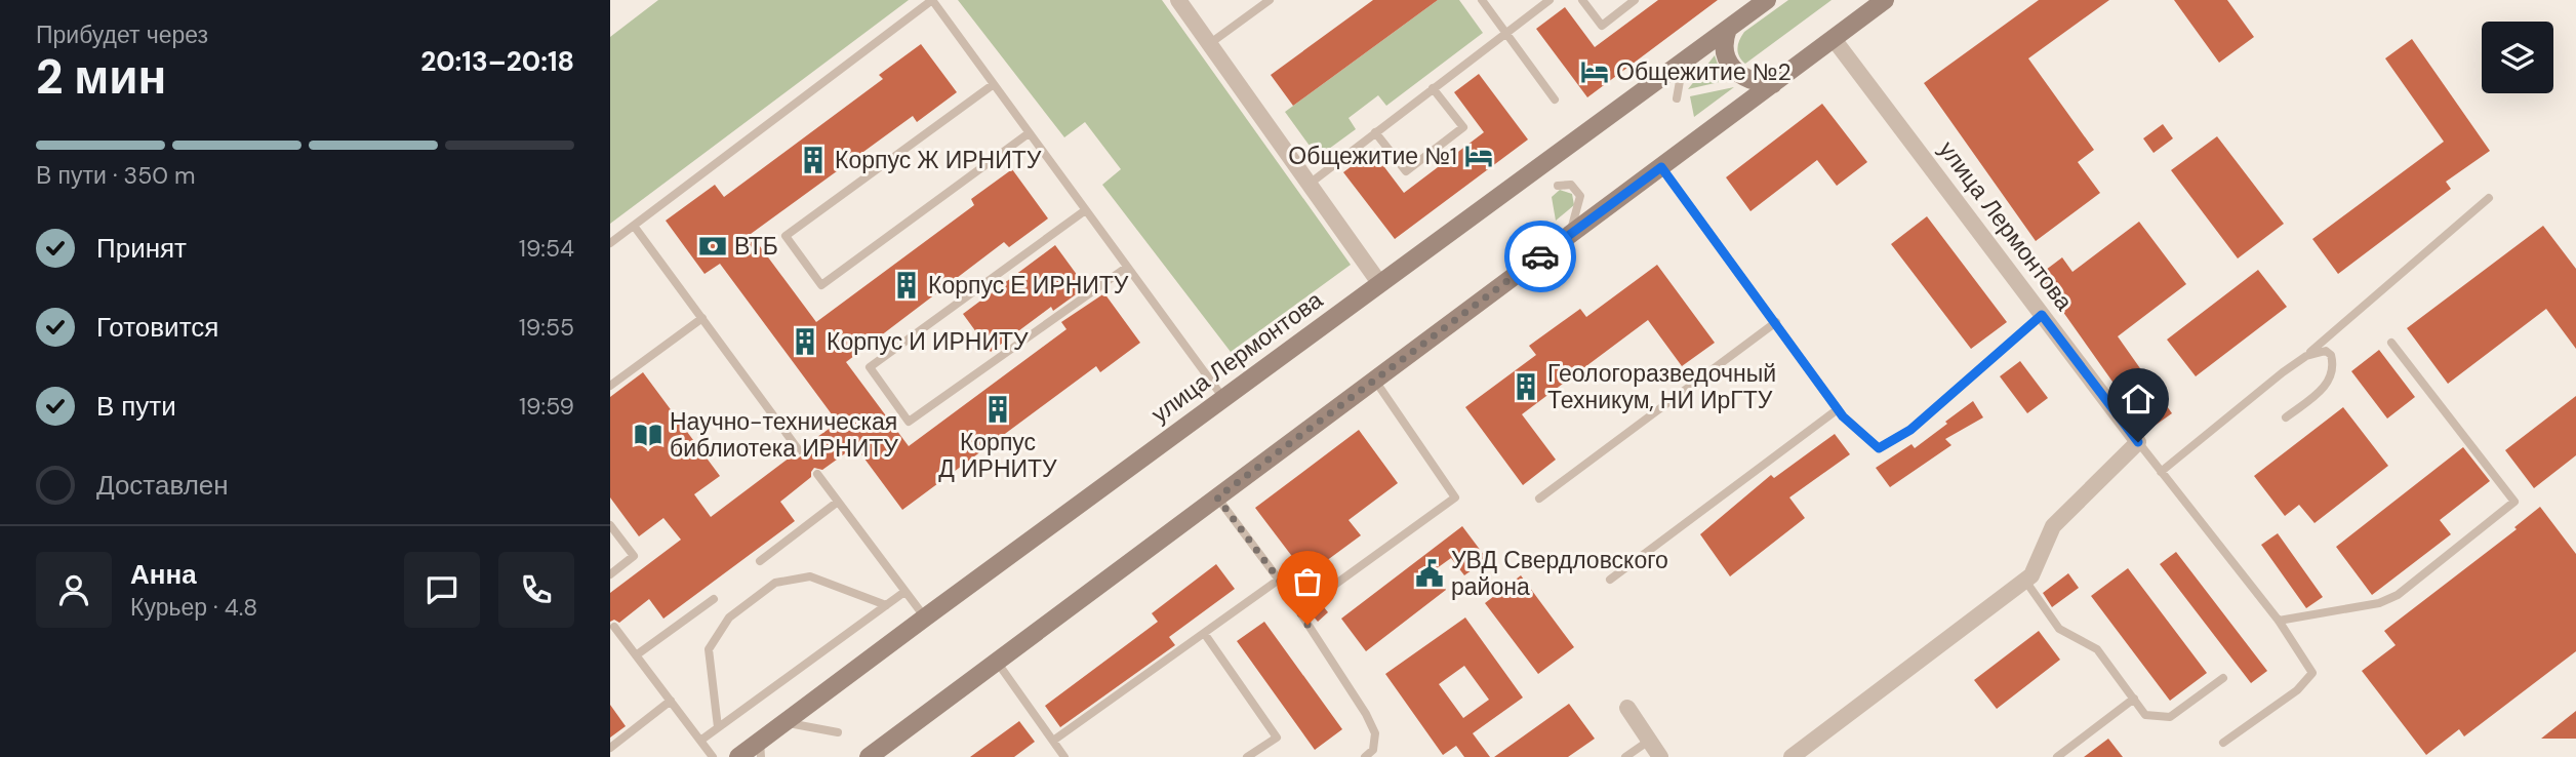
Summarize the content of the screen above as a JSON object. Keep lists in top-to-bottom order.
{
  "streets": {
    "main road": ["улица Лермонтова"]
  },
  "places": {
    "hotel": ["Общежитие №2", "Общежитие №1"],
    "building": [
      "Корпус Ж ИРНИТУ",
      "Корпус Е ИРНИТУ",
      "Корпус И ИРНИТУ",
      "Геологоразведочный Техникум, НИ ИрГТУ",
      "Корпус Д ИРНИТУ"
    ],
    "bank": ["ВТБ"],
    "library": ["Научно-техническая библиотека ИРНИТУ"],
    "public building": ["УВД Свердловского района"]
  },
  "page": {
    "heading": ["2 мин", "Прибудет через", "20:13–20:18"],
    "panel": ["Анна", "Курьер · 4.8"],
    "bar": "В пути · 350 m",
    "list": [
      ["Принят", "19:54"],
      ["Готовится", "19:55"],
      ["В пути", "19:59"],
      "Доставлен"
    ]
  }
}
